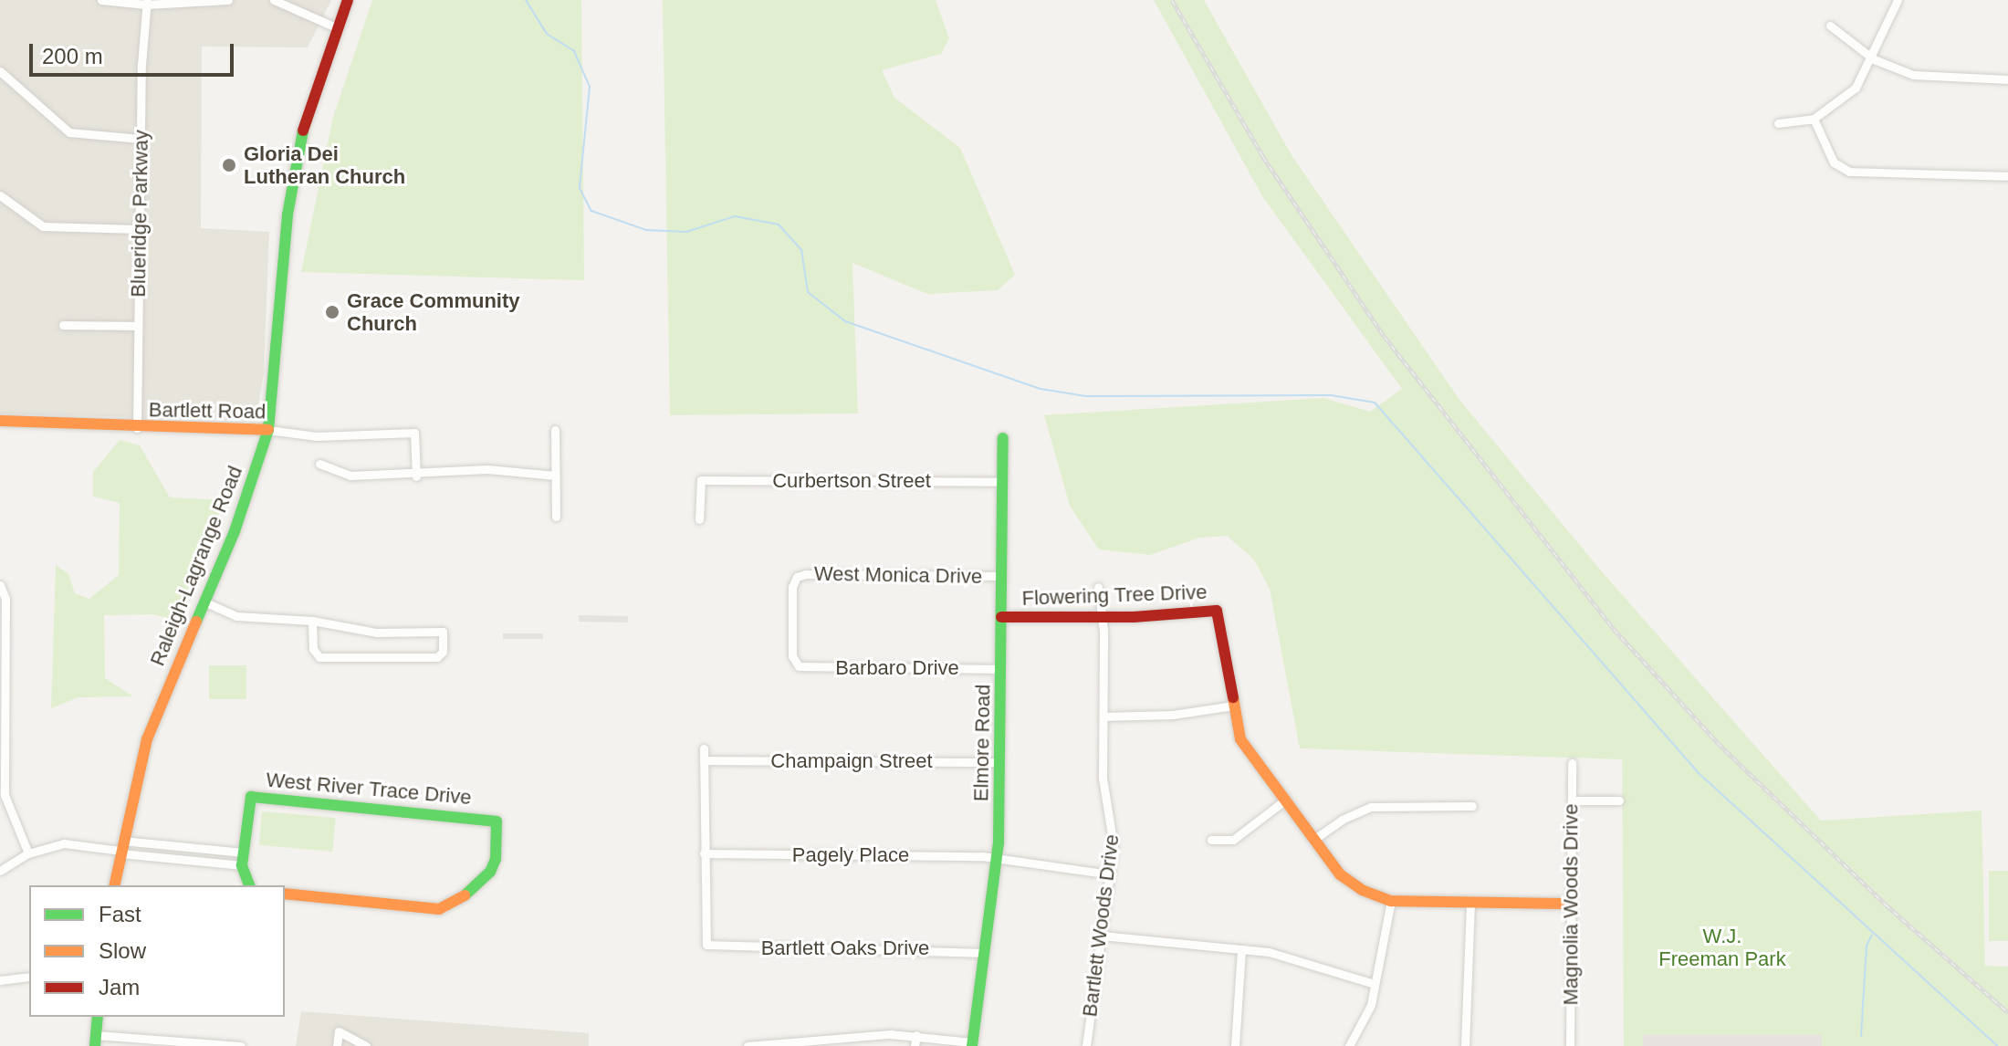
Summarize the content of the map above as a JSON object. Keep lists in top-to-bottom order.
{
  "streets": {
    "street": [
      "Blueridge Parkway",
      "Bartlett Road",
      "Curbertson Street",
      "Raleigh-Lagrange Road",
      "West Monica Drive",
      "Flowering Tree Drive",
      "Barbaro Drive",
      "Elmore Road",
      "Champaign Street",
      "West River Trace Drive",
      "Pagely Place",
      "Magnolia Woods Drive",
      "Bartlett Woods Drive",
      "Bartlett Oaks Drive"
    ]
  },
  "crossings": [
    ["Blueridge Parkway", "Bartlett Road"],
    ["Bartlett Road", "Raleigh-Lagrange Road"],
    ["Curbertson Street", "Elmore Road"],
    ["West Monica Drive", "Barbaro Drive"],
    ["West Monica Drive", "Elmore Road"],
    ["Flowering Tree Drive", "Elmore Road"],
    ["Flowering Tree Drive", "Magnolia Woods Drive"],
    ["Flowering Tree Drive", "Bartlett Woods Drive"],
    ["Barbaro Drive", "Elmore Road"],
    ["Elmore Road", "Champaign Street"],
    ["Elmore Road", "Pagely Place"],
    ["Elmore Road", "Bartlett Oaks Drive"],
    ["Pagely Place", "Bartlett Woods Drive"],
    ["Pagely Place", "Bartlett Oaks Drive"]
  ],
  "parks": ["W.J. Freeman Park"],
  "places": ["Gloria Dei Lutheran Church", "Grace Community Church"],
  "legend": ["Fast", "Slow", "Jam"],
  "scale_bar": "200 m"
}
